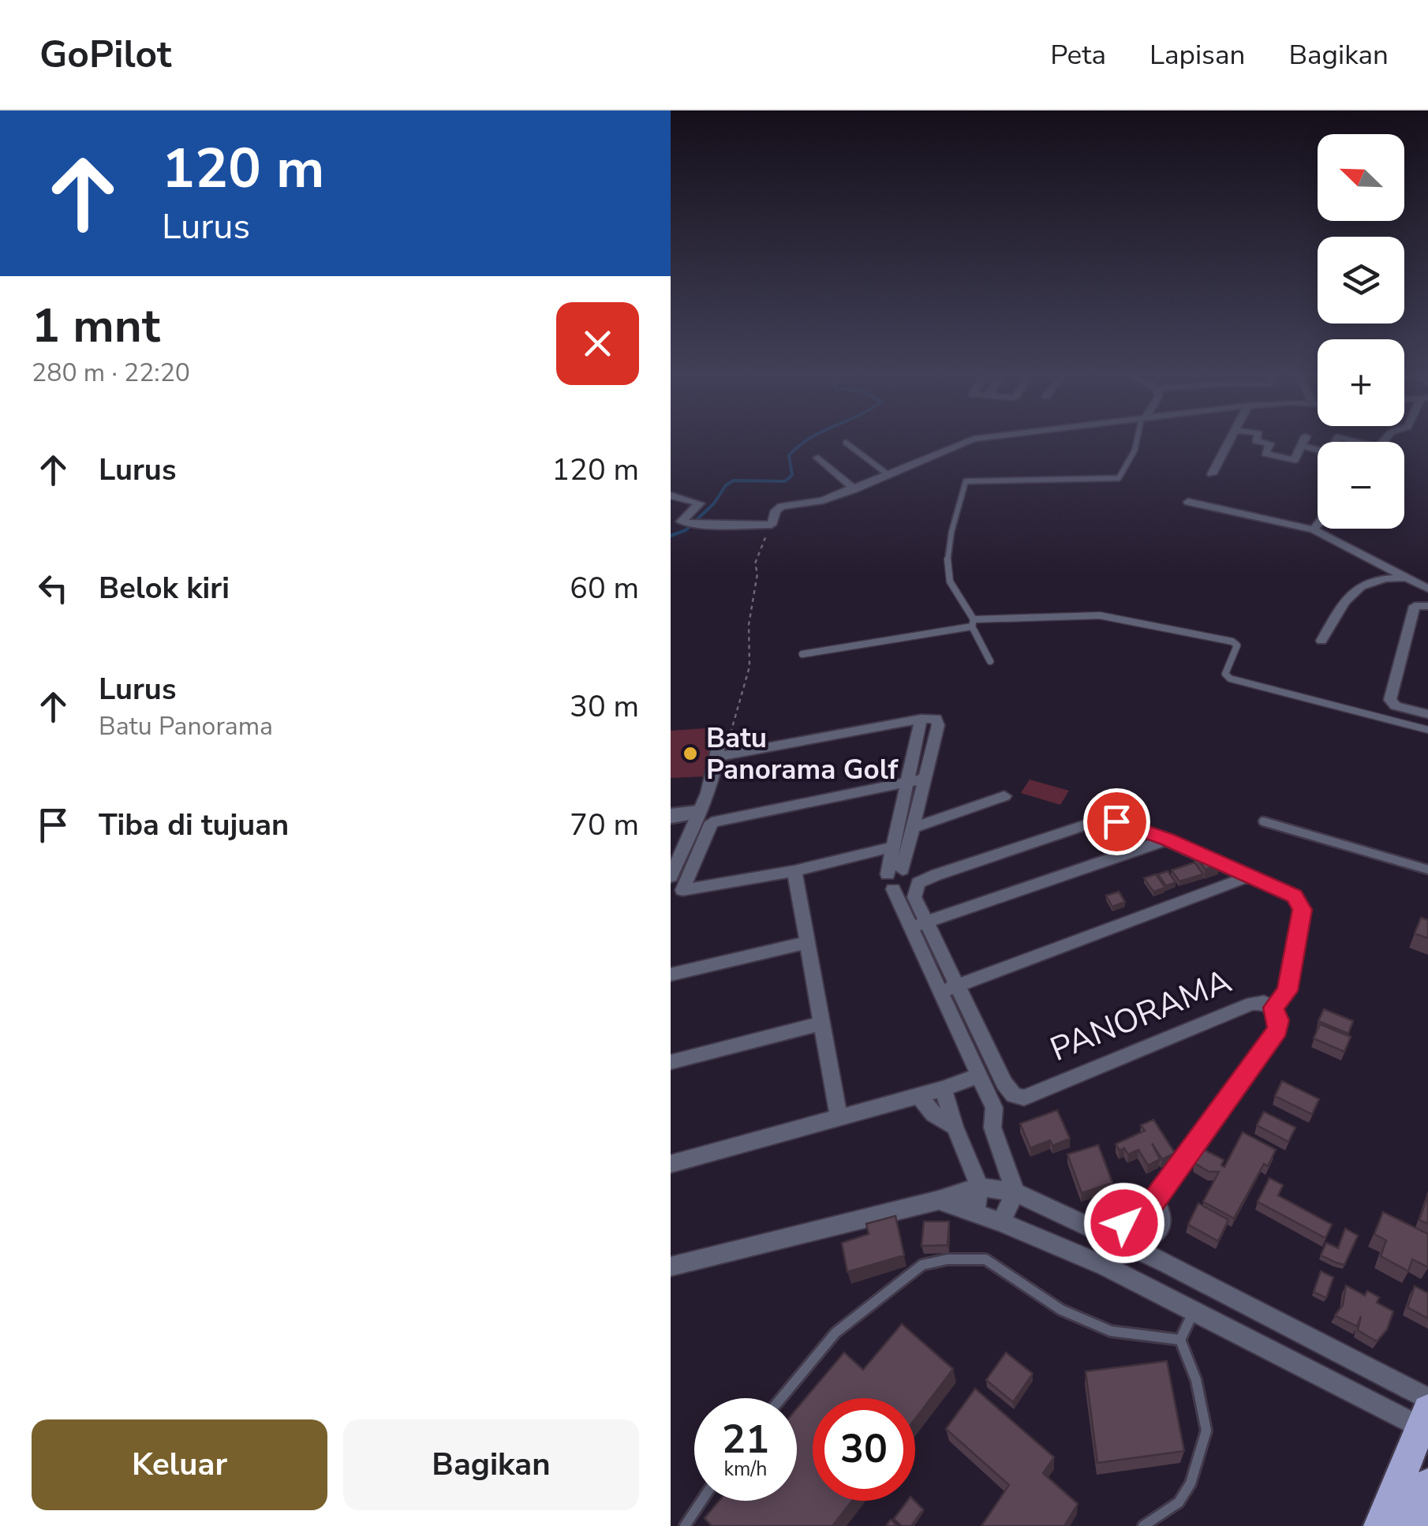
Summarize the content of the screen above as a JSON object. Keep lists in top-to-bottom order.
{
  "streets": {
    "street": ["PANORAMA"]
  },
  "places": ["Batu Panorama Golf"],
  "north": "top left",
  "page": {
    "header": "GoPilot",
    "nav": ["Peta", "Lapisan", "Bagikan"],
    "turn": ["120 m", "Lurus"],
    "map_buttons": ["+", "−"],
    "heading": ["1 mnt", "280 m · 22:20"],
    "list": [
      {
        "name": "Lurus",
        "value": "120 m"
      },
      {
        "name": "Belok kiri",
        "value": "60 m"
      },
      {
        "name": "Lurus",
        "note": "Batu Panorama",
        "value": "30 m"
      },
      {
        "name": "Tiba di tujuan",
        "value": "70 m"
      }
    ],
    "speed": "21 km/h",
    "limit": "30",
    "buttons": ["Keluar", "Bagikan"]
  }
}
